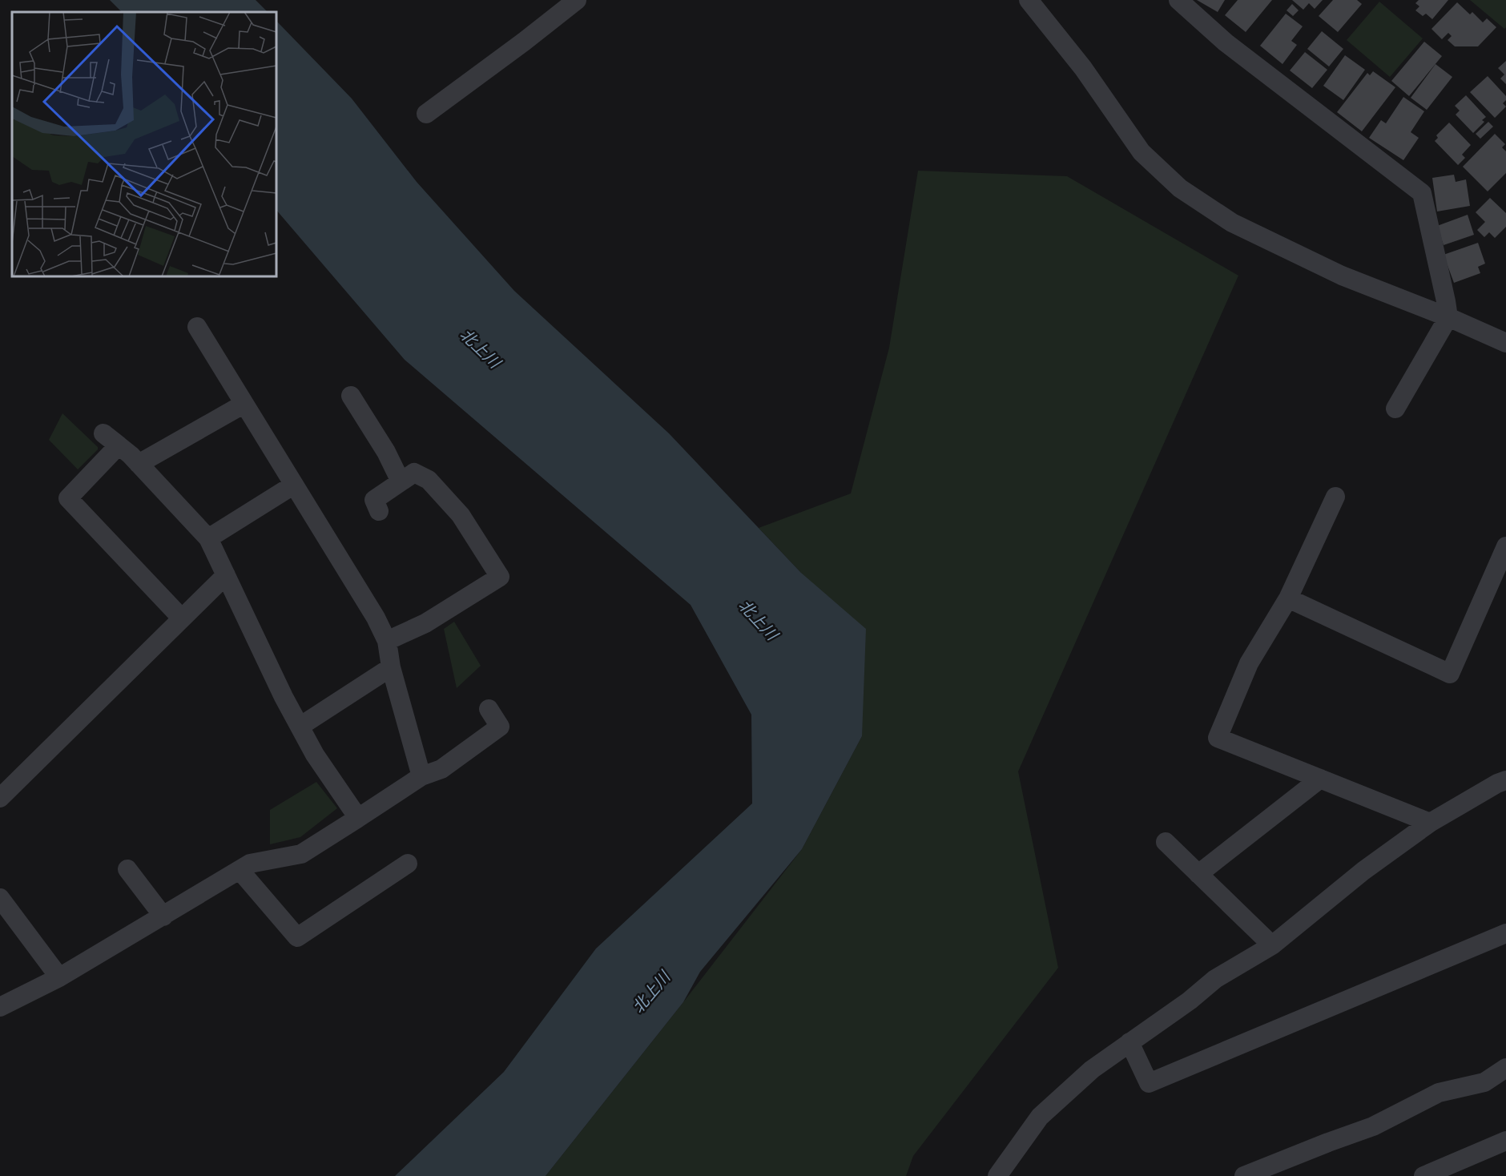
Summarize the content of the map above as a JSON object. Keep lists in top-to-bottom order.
{
  "water": ["北上川"]
}
